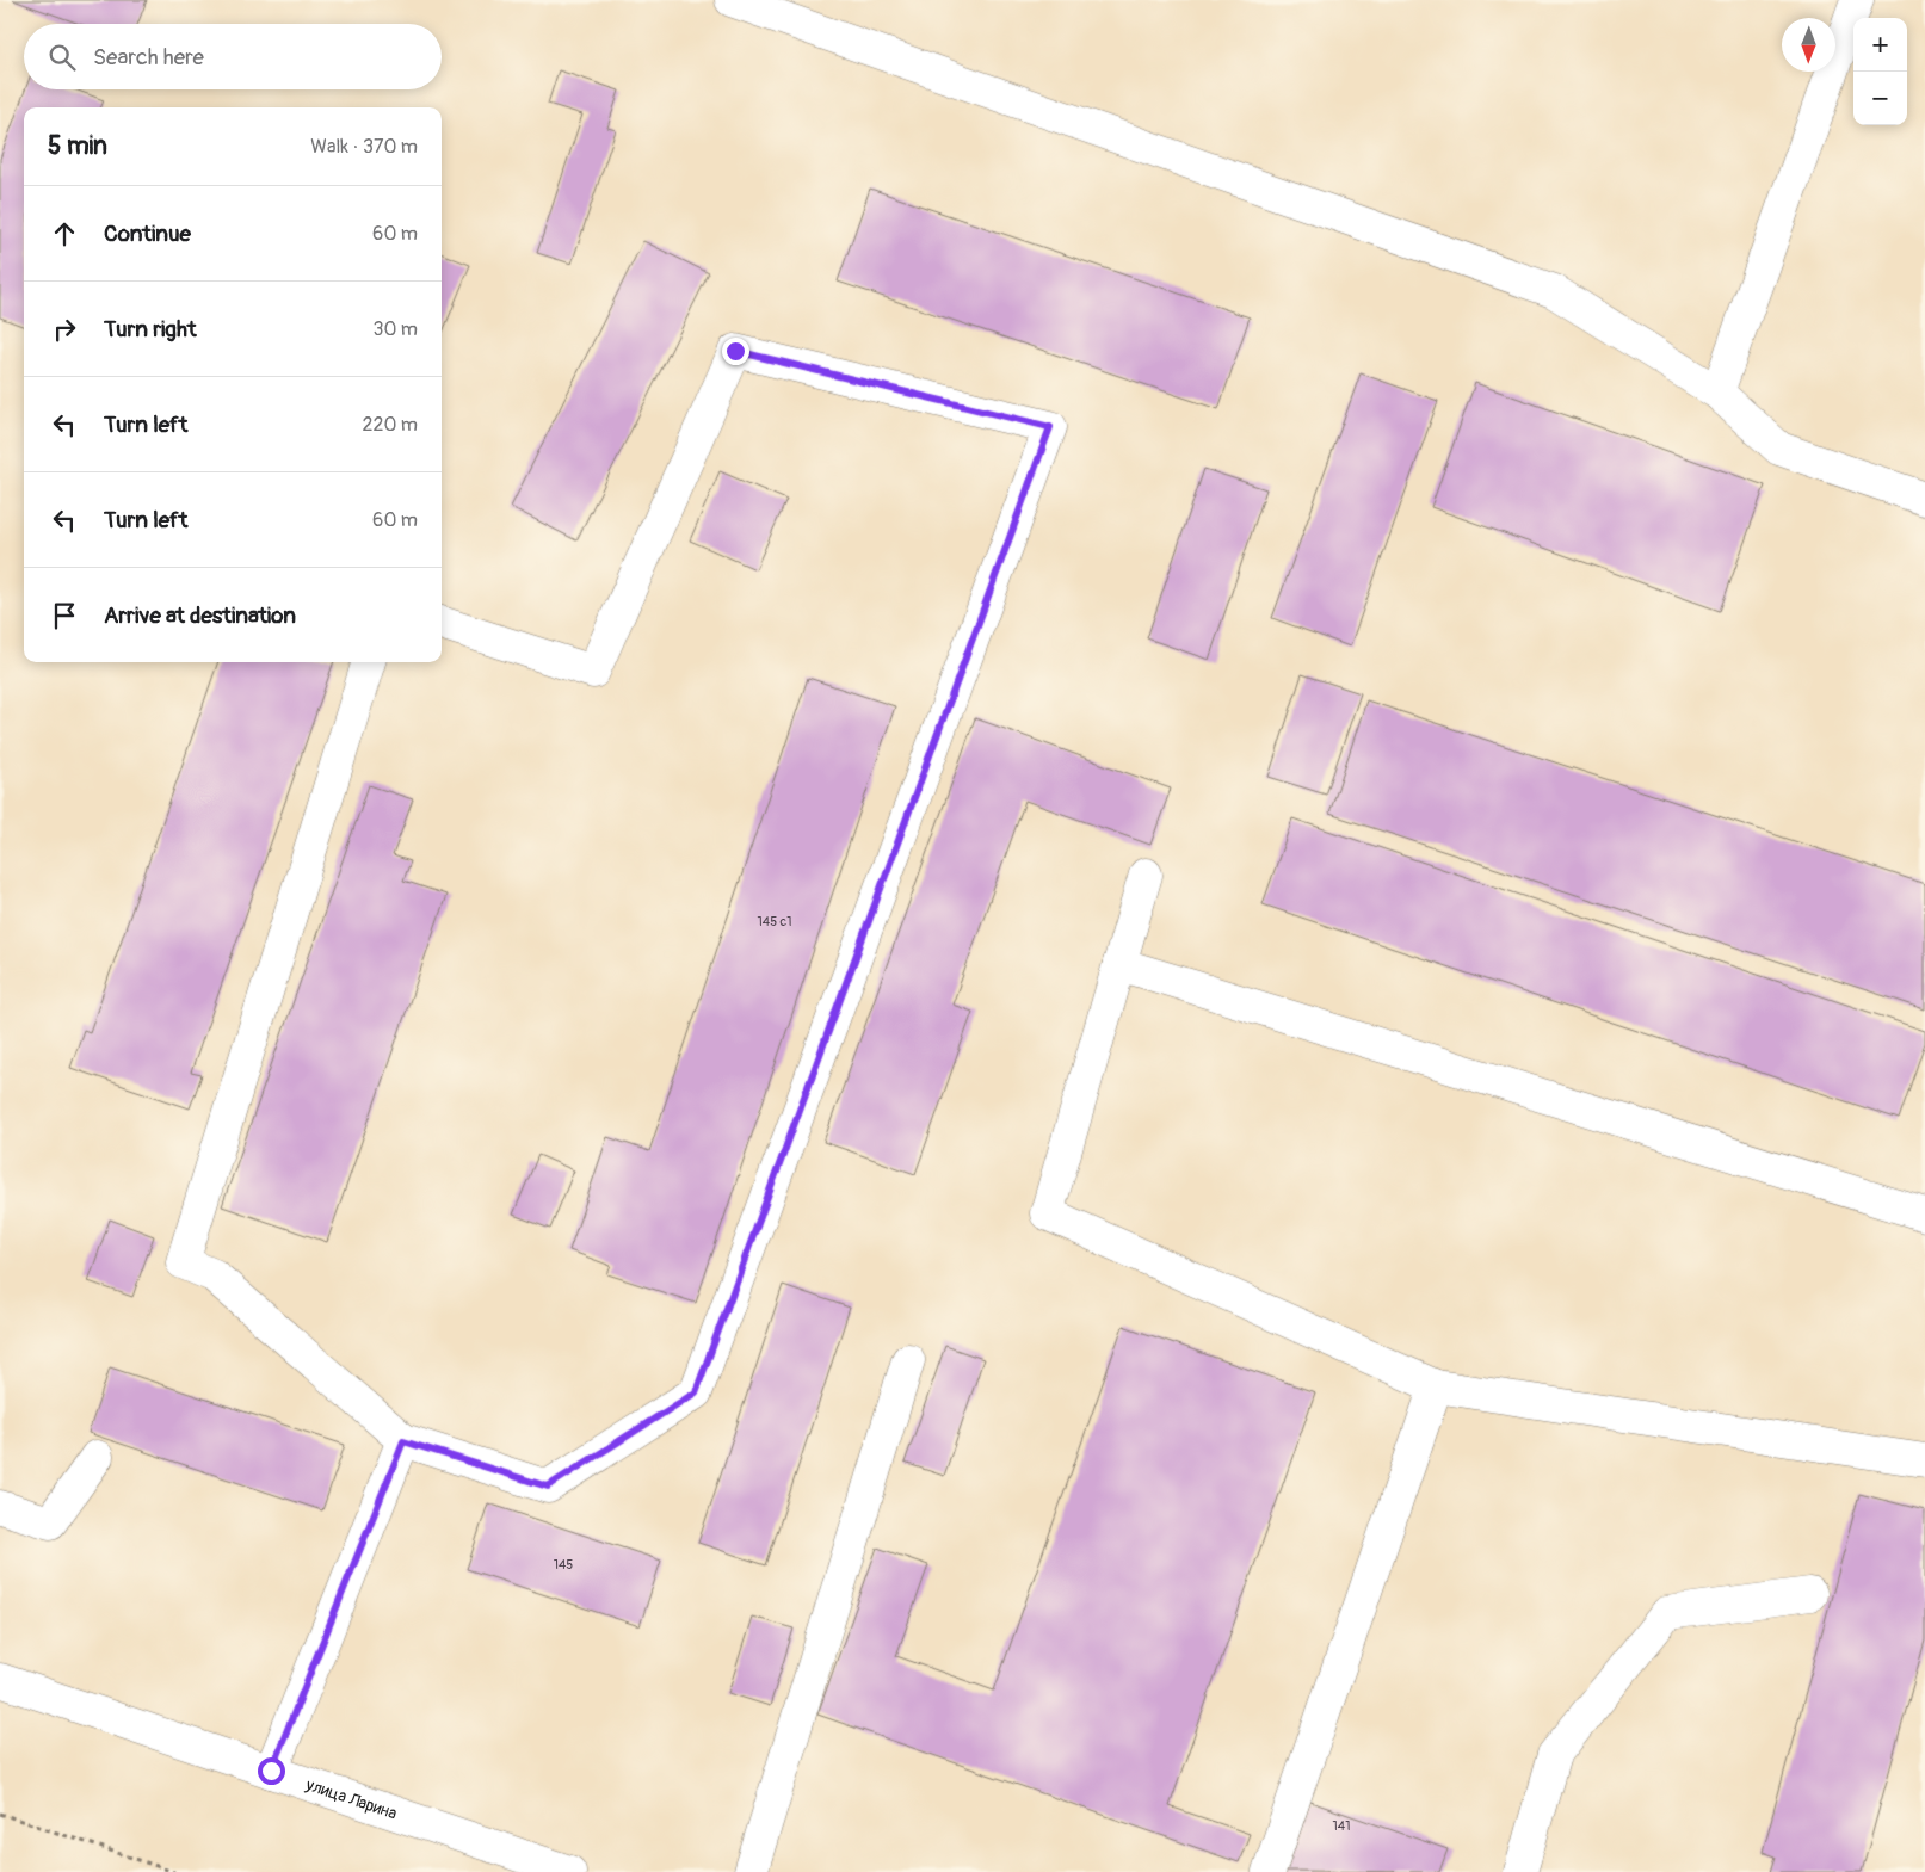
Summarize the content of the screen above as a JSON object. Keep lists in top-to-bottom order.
{
  "streets": {
    "street": ["улица Ларина"]
  },
  "house_numbers": ["145 с1", "145", "141"],
  "north": "bottom",
  "page": {
    "map_buttons": ["+", "−"],
    "search": "Search here",
    "heading": ["5 min", "Walk · 370 m"],
    "list": [
      ["Continue", "60 m"],
      ["Turn right", "30 m"],
      ["Turn left", "220 m"],
      ["Turn left", "60 m"],
      "Arrive at destination"
    ]
  }
}
